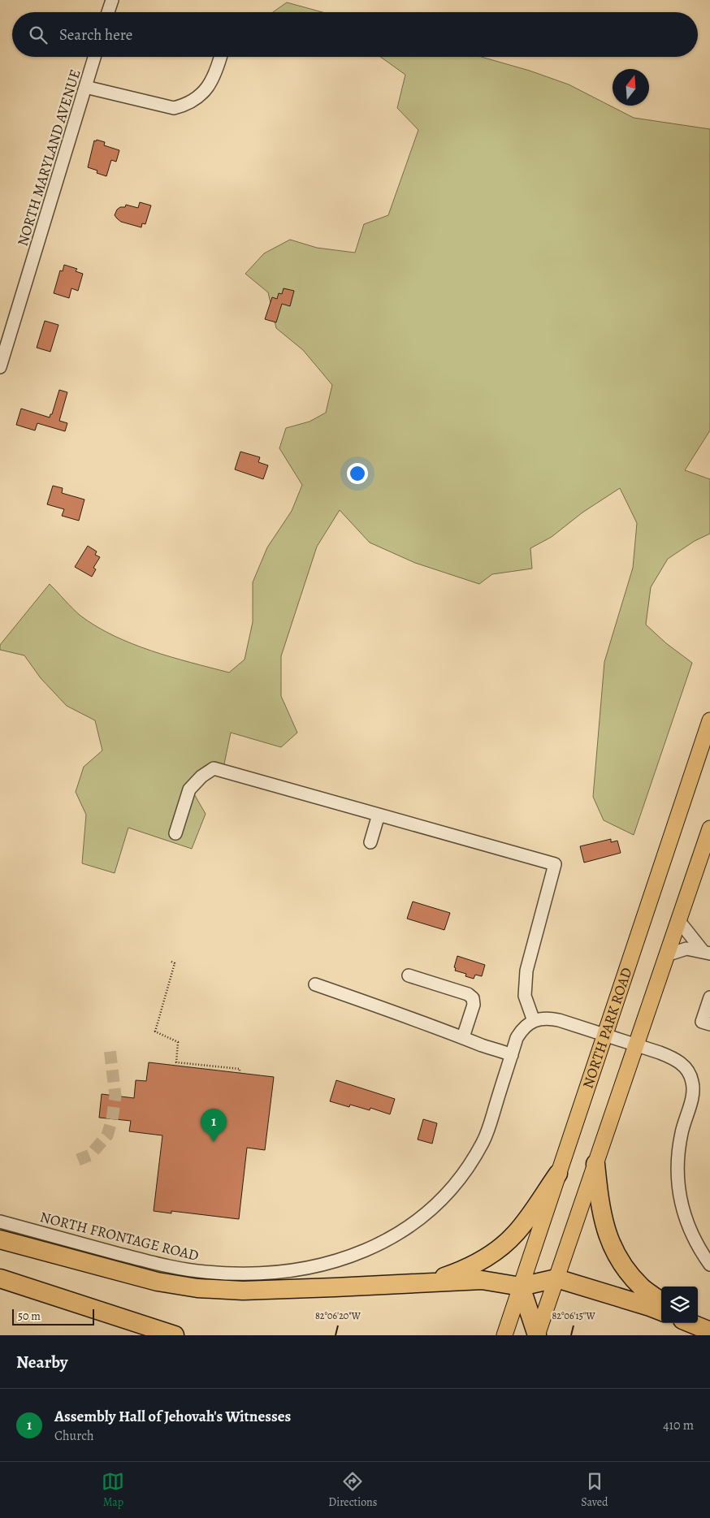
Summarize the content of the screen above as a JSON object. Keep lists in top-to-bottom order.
{
  "streets": {
    "main road": ["NORTH PARK ROAD"],
    "street": ["NORTH MARYLAND AVENUE", "NORTH FRONTAGE ROAD"]
  },
  "scale_bar": "50 m",
  "north": "top",
  "page": {
    "search": "Search here",
    "pins": "1",
    "scale": "50 m",
    "heading": "Nearby",
    "list": [
      {
        "mark": "1",
        "name": "Assembly Hall of Jehovah's Witnesses",
        "note": "Church",
        "value": "410 m"
      }
    ],
    "nav": ["Map", "Directions", "Saved"]
  },
  "coordinates": ["82°06'20\"W", "82°06'15\"W"]
}
